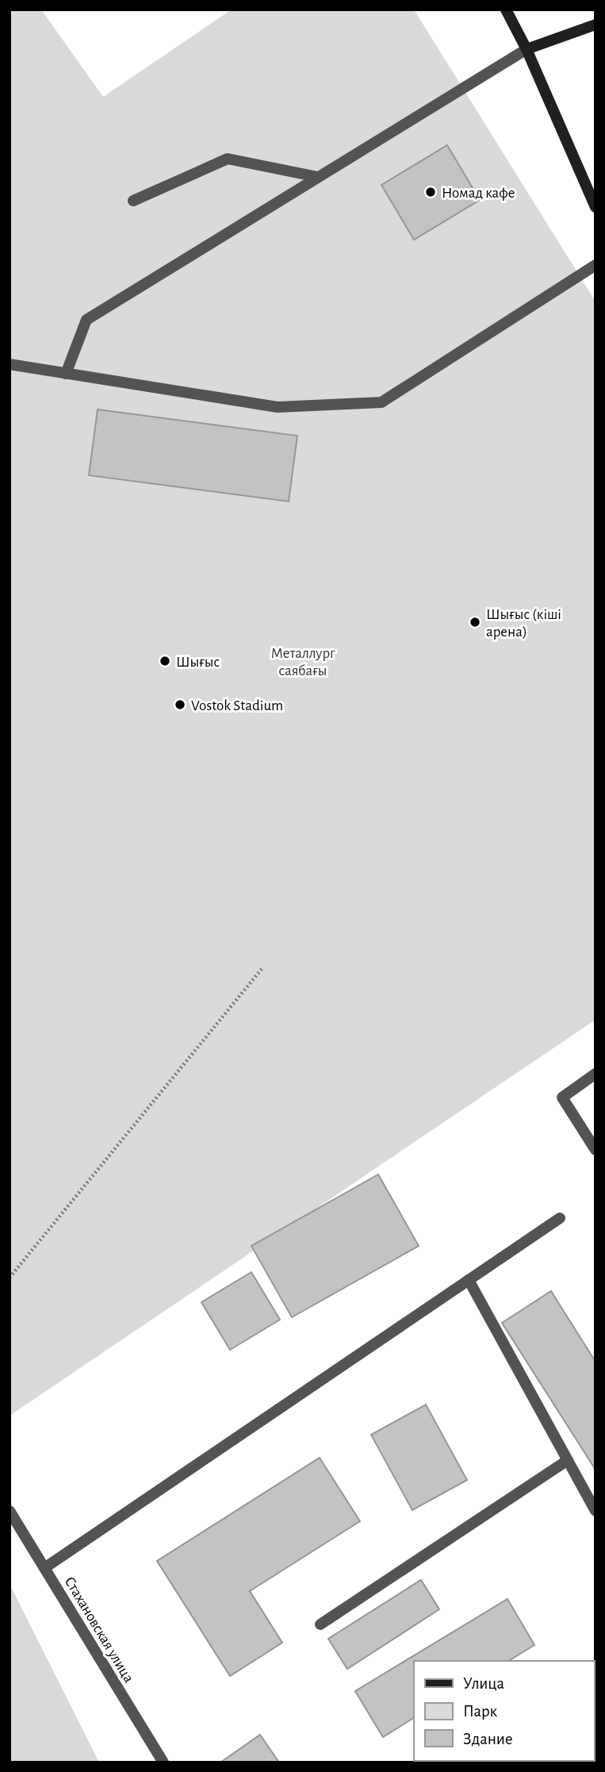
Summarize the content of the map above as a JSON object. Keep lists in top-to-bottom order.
{
  "streets": {
    "street": ["Стахановская улица"]
  },
  "parks": ["Металлург саябағы"],
  "places": [
    "Номад кафе",
    "Шығыс (кіші арена)",
    "Шығыс",
    "Vostok Stadium"
  ],
  "legend": ["Улица", "Парк", "Здание"]
}
